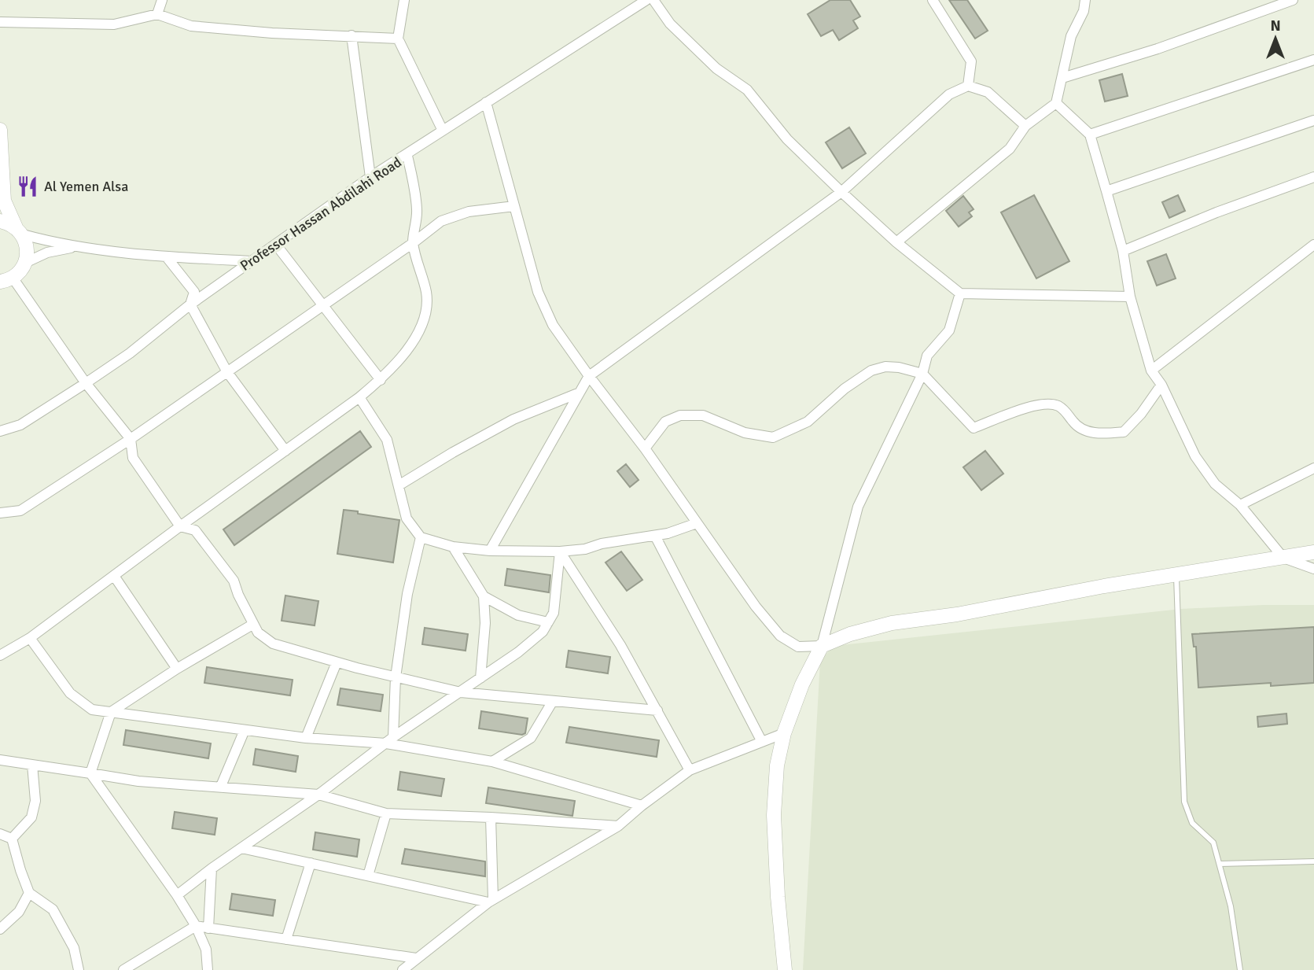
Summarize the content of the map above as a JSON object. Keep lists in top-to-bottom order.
{
  "streets": {
    "street": ["Professor Hassan Abdilahi Road"]
  },
  "places": {
    "restaurant": ["Al Yemen Alsa"]
  },
  "north": "top"
}
